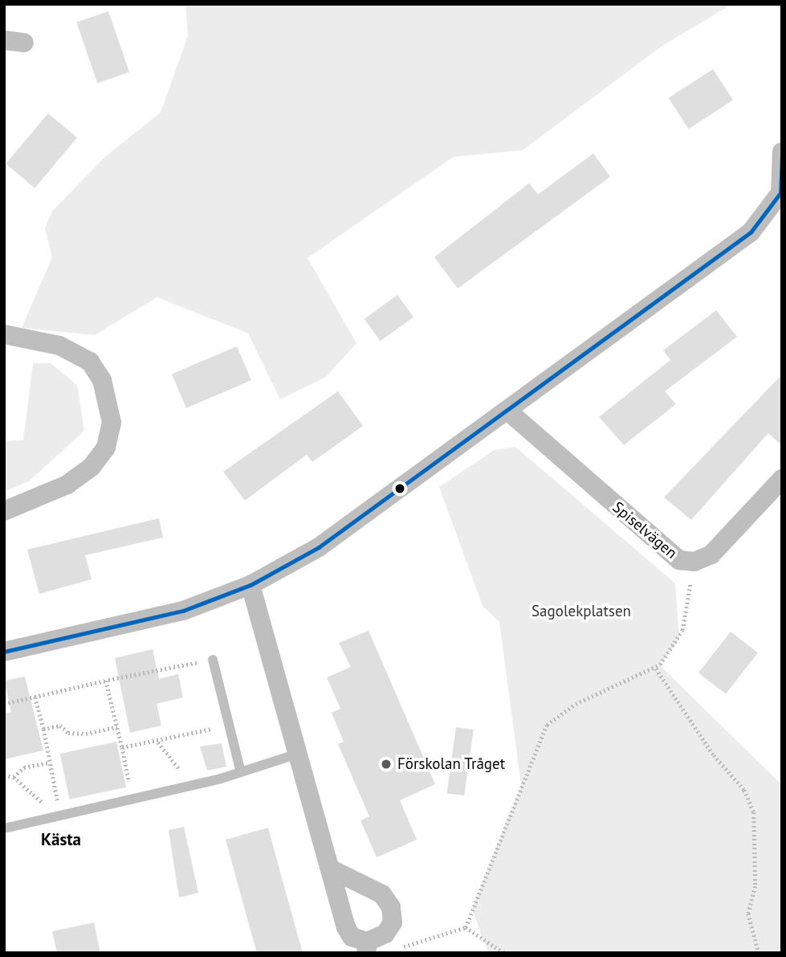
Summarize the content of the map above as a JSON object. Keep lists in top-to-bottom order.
{
  "streets": {
    "street": ["Spiselvägen"]
  },
  "districts": ["Kästa"],
  "parks": ["Sagolekplatsen"],
  "places": ["Förskolan Tråget"]
}
